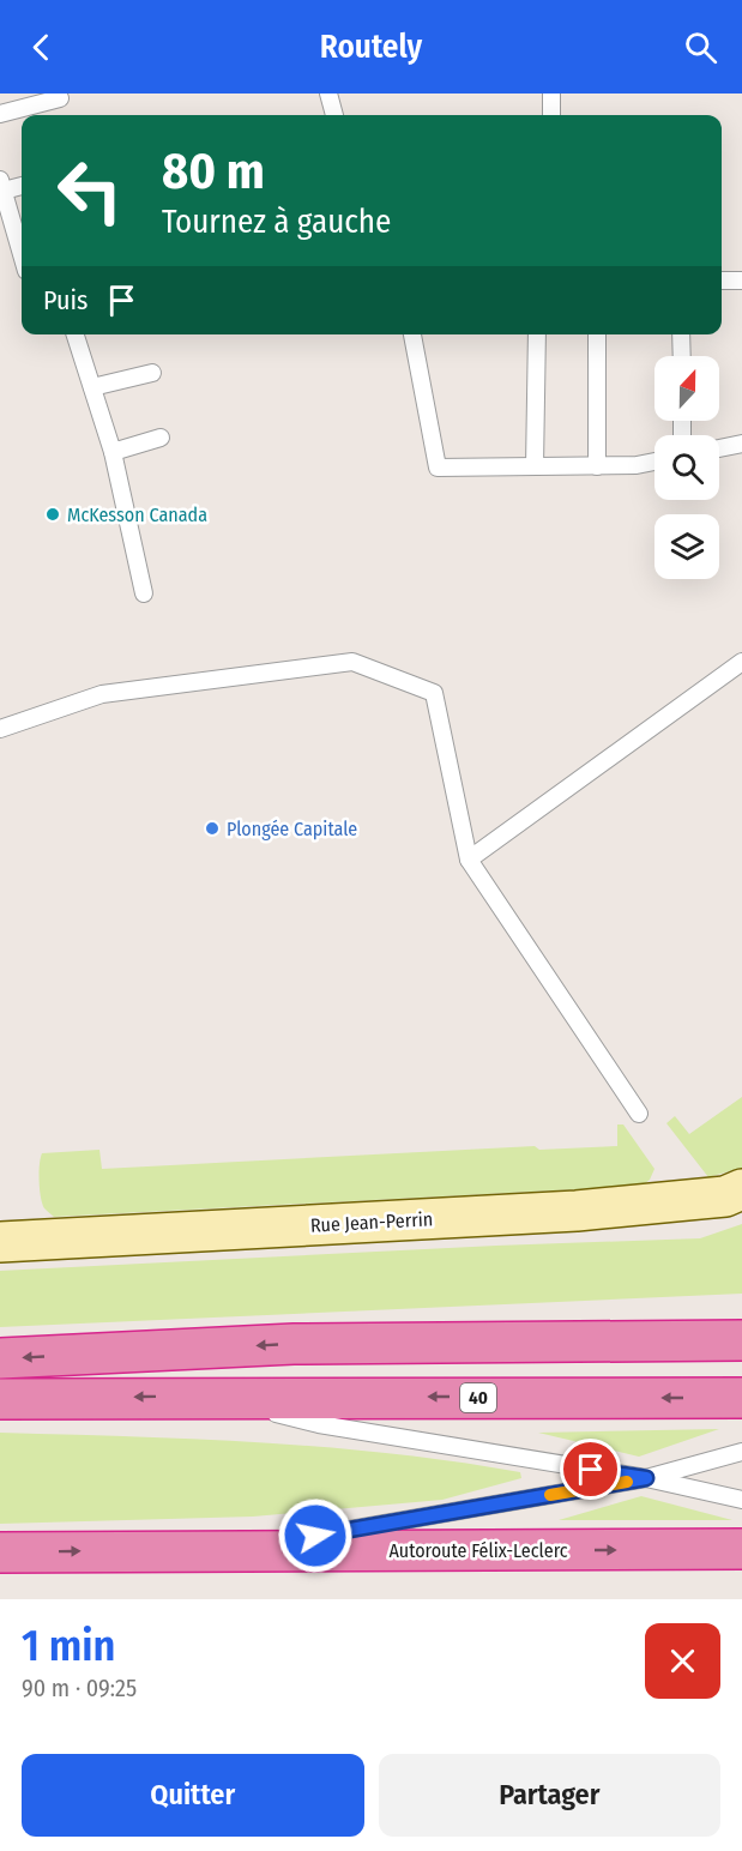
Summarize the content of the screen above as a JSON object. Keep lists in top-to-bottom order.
{
  "streets": {
    "highway": ["40", "Autoroute Félix-Leclerc"],
    "street": ["Rue Jean-Perrin"]
  },
  "places": ["McKesson Canada", "Plongée Capitale"],
  "north": "top",
  "page": {
    "header": "Routely",
    "turn": ["80 m", "Tournez à gauche"],
    "then": "Puis",
    "heading": ["1 min", "90 m · 09:25"],
    "buttons": ["Quitter", "Partager"]
  }
}
